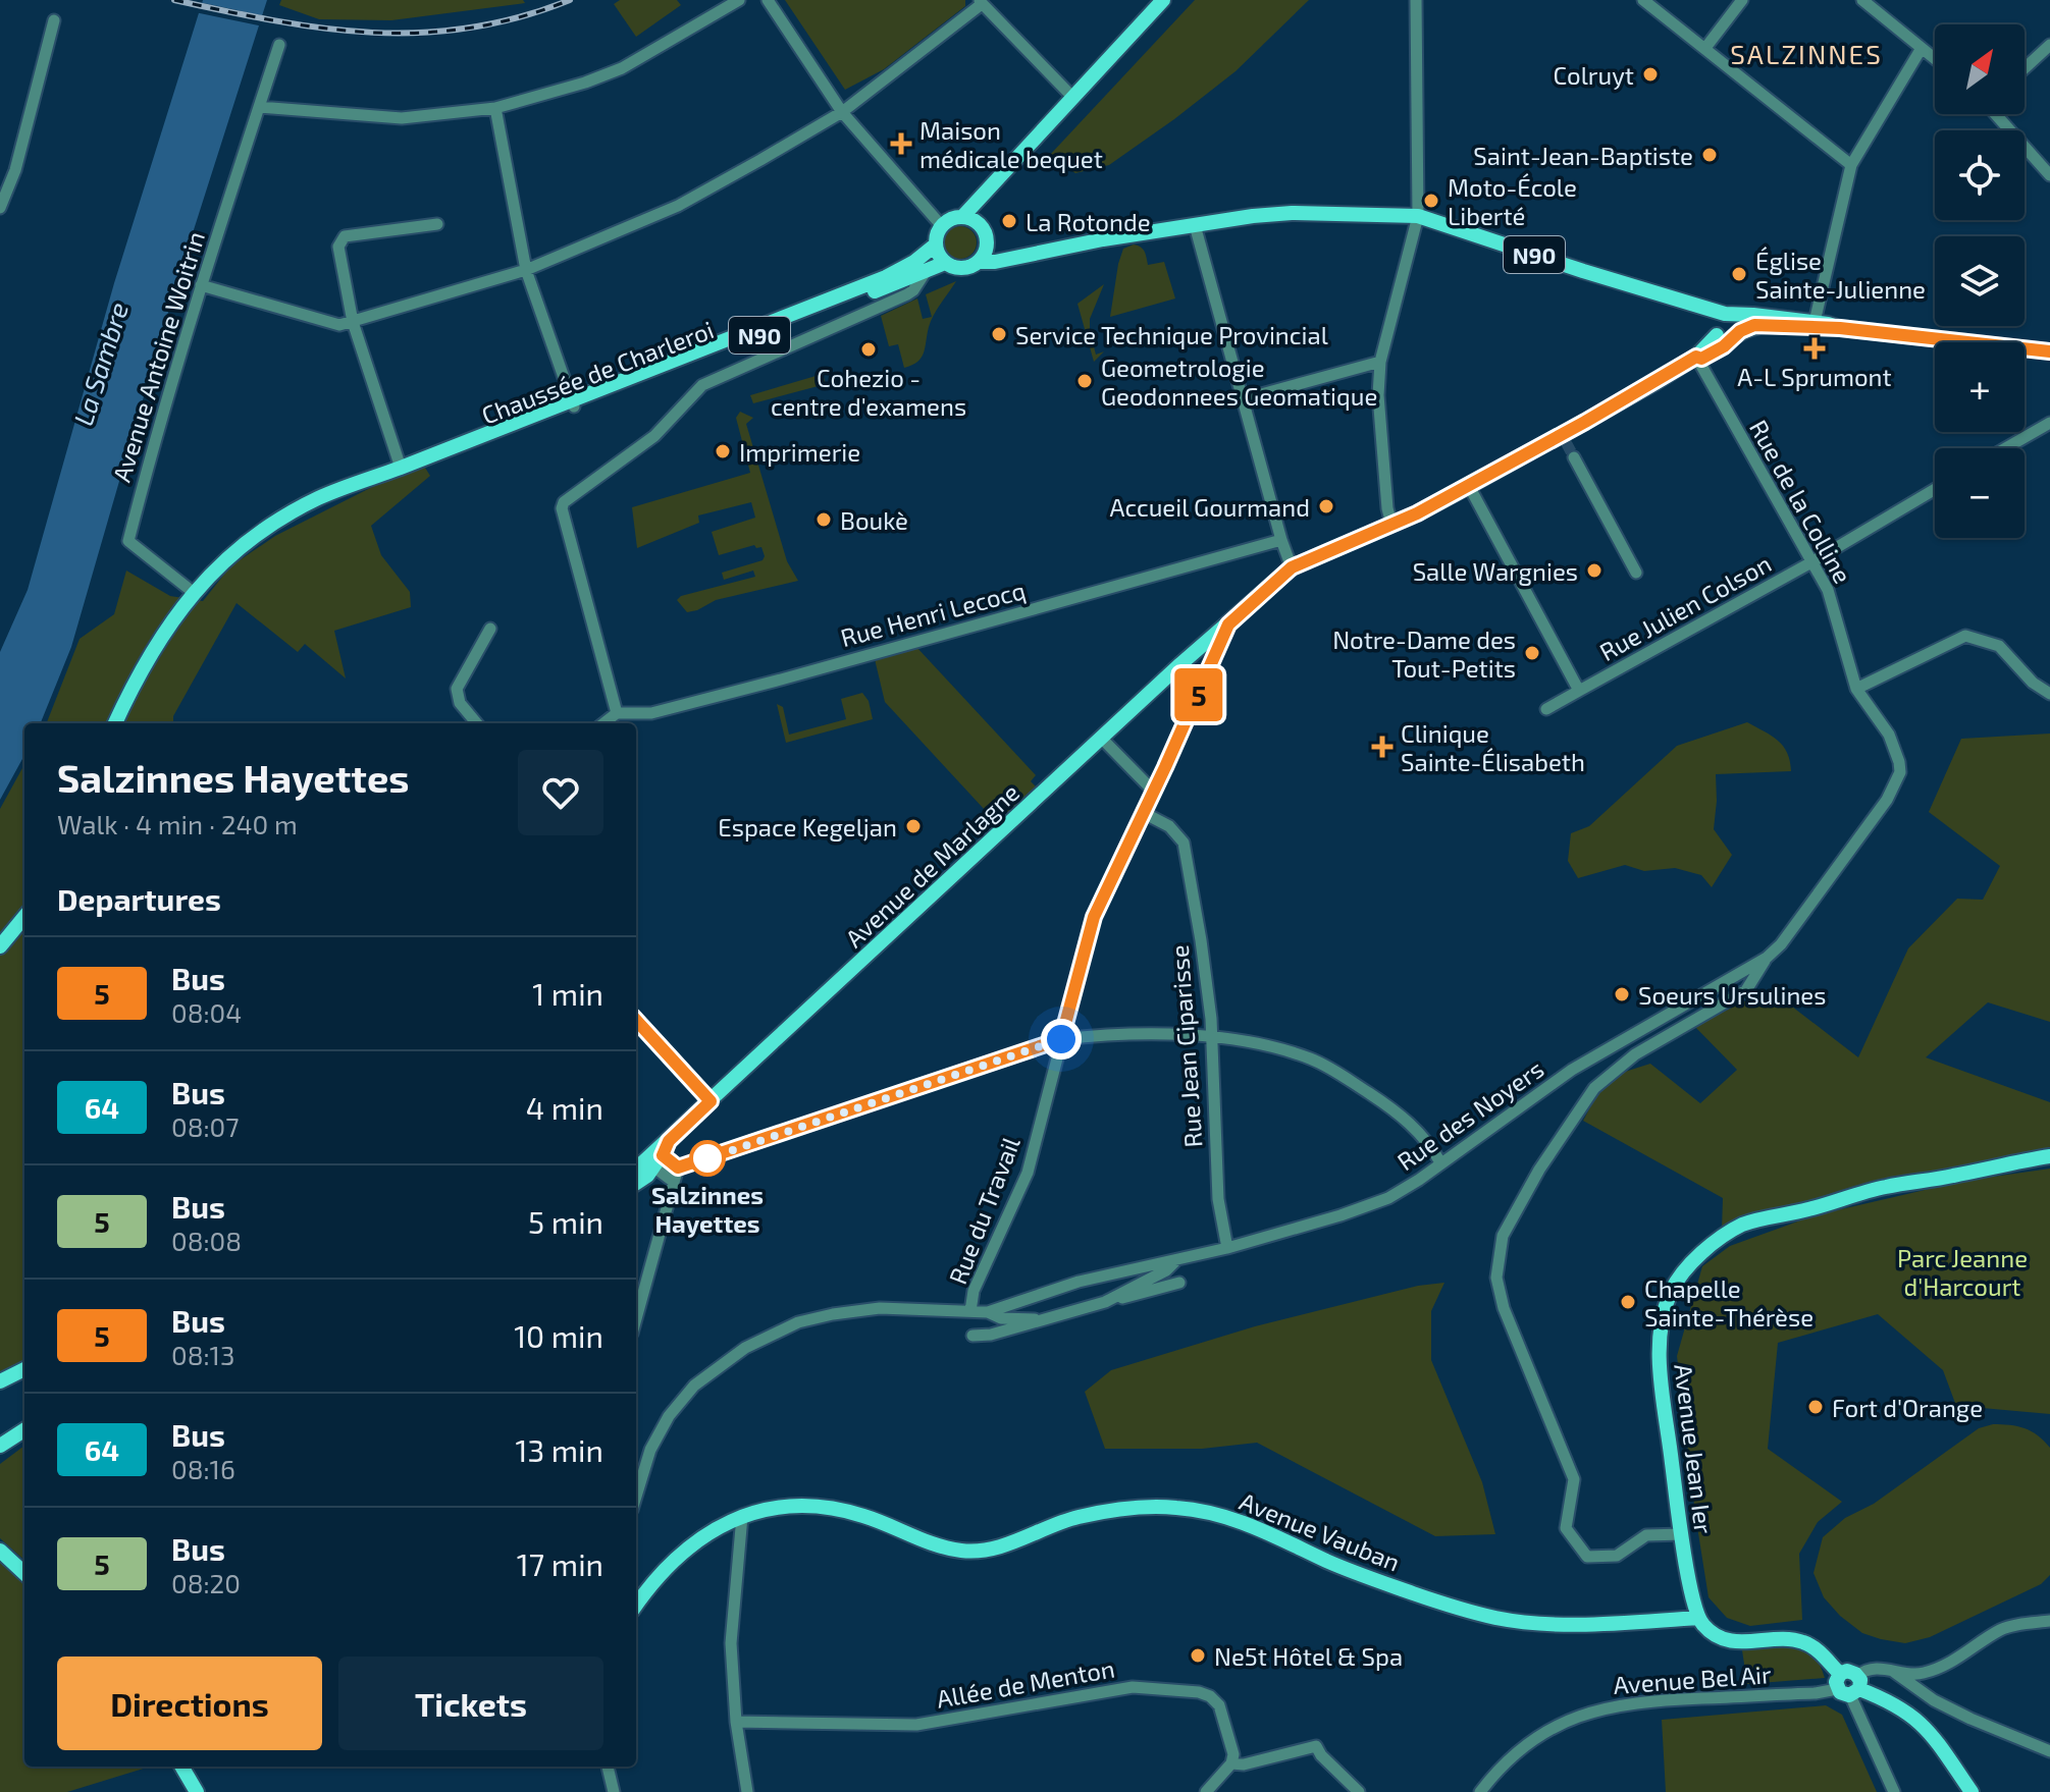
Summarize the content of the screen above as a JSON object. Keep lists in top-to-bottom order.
{
  "streets": {
    "main road": [
      "N90",
      "Chaussée de Charleroi",
      "Avenue de Marlagne",
      "Avenue Jean Ier",
      "Avenue Vauban"
    ],
    "street": [
      "Avenue Antoine Woitrin",
      "Rue de la Colline",
      "Rue Julien Colson",
      "Rue Henri Lecocq",
      "Rue Jean Ciparisse",
      "Rue des Noyers",
      "Rue du Travail",
      "Avenue Bel Air",
      "Allée de Menton"
    ]
  },
  "crossings": [
    ["N90", "Chaussée de Charleroi"],
    ["N90", "Avenue de Marlagne"],
    ["Avenue Antoine Woitrin", "Chaussée de Charleroi"],
    ["Rue de la Colline", "Rue Julien Colson"],
    ["Rue de la Colline", "Avenue de Marlagne"],
    ["Rue de la Colline", "Rue des Noyers"],
    ["Avenue de Marlagne", "Rue du Travail"],
    ["Rue Jean Ciparisse", "Rue des Noyers"],
    ["Rue Jean Ciparisse", "Rue du Travail"],
    ["Rue des Noyers", "Rue du Travail"],
    ["Avenue Jean Ier", "Avenue Vauban"]
  ],
  "districts": ["SALZINNES"],
  "water": ["La Sambre"],
  "parks": ["Parc Jeanne d'Harcourt"],
  "places": {
    "other": [
      "Colruyt",
      "Saint-Jean-Baptiste",
      "Moto-École Liberté",
      "La Rotonde",
      "Église Sainte-Julienne",
      "Service Technique Provincial",
      "Cohezio - centre d'examens",
      "Geometrologie Geodonnees Geomatique",
      "Imprimerie",
      "Accueil Gourmand",
      "Boukè",
      "Salle Wargnies",
      "Notre-Dame des Tout-Petits",
      "Espace Kegeljan",
      "Soeurs Ursulines",
      "Salzinnes Hayettes",
      "Chapelle Sainte-Thérèse",
      "Fort d'Orange",
      "Ne5t Hôtel & Spa"
    ],
    "health": ["Maison médicale bequet", "A-L Sprumont", "Clinique Sainte-Élisabeth"]
  },
  "lines": ["bus line 5"],
  "north": "top right",
  "page": {
    "on_map": "5",
    "map_buttons": ["+", "−"],
    "heading": [
      ["Salzinnes Hayettes", "Walk · 4 min · 240 m"],
      "Departures"
    ],
    "list": [
      {
        "mark": "5",
        "name": "Bus",
        "note": "08:04",
        "value": "1 min"
      },
      {
        "mark": "64",
        "name": "Bus",
        "note": "08:07",
        "value": "4 min"
      },
      {
        "mark": "5",
        "name": "Bus",
        "note": "08:08",
        "value": "5 min"
      },
      {
        "mark": "5",
        "name": "Bus",
        "note": "08:13",
        "value": "10 min"
      },
      {
        "mark": "64",
        "name": "Bus",
        "note": "08:16",
        "value": "13 min"
      },
      {
        "mark": "5",
        "name": "Bus",
        "note": "08:20",
        "value": "17 min"
      }
    ],
    "buttons": ["Directions", "Tickets"]
  }
}
